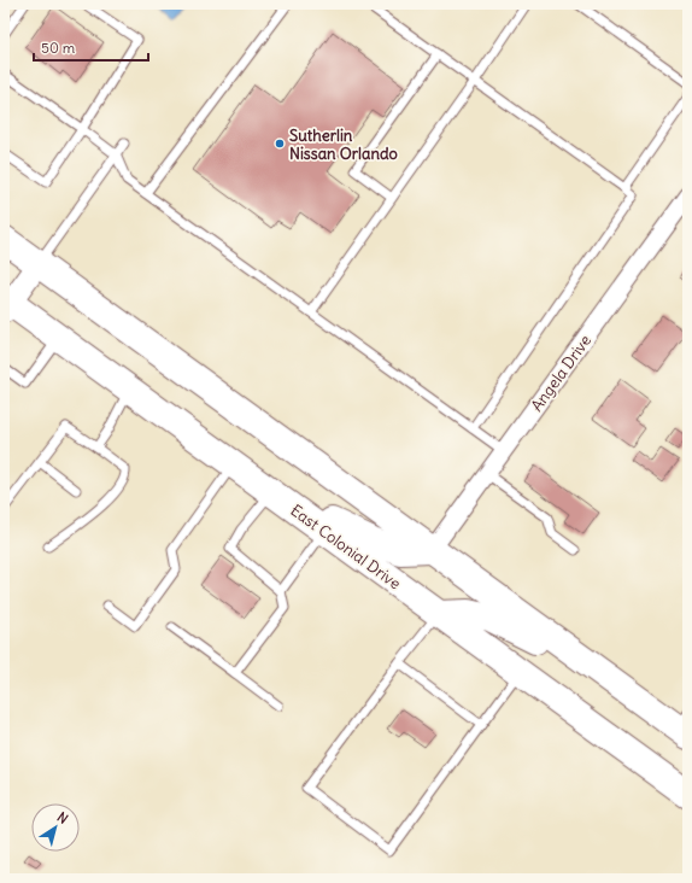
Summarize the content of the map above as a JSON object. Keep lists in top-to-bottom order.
{
  "streets": {
    "highway": ["East Colonial Drive"],
    "street": ["Angela Drive"]
  },
  "places": ["Sutherlin Nissan Orlando"],
  "scale_bar": "50 m",
  "north": "top right"
}
